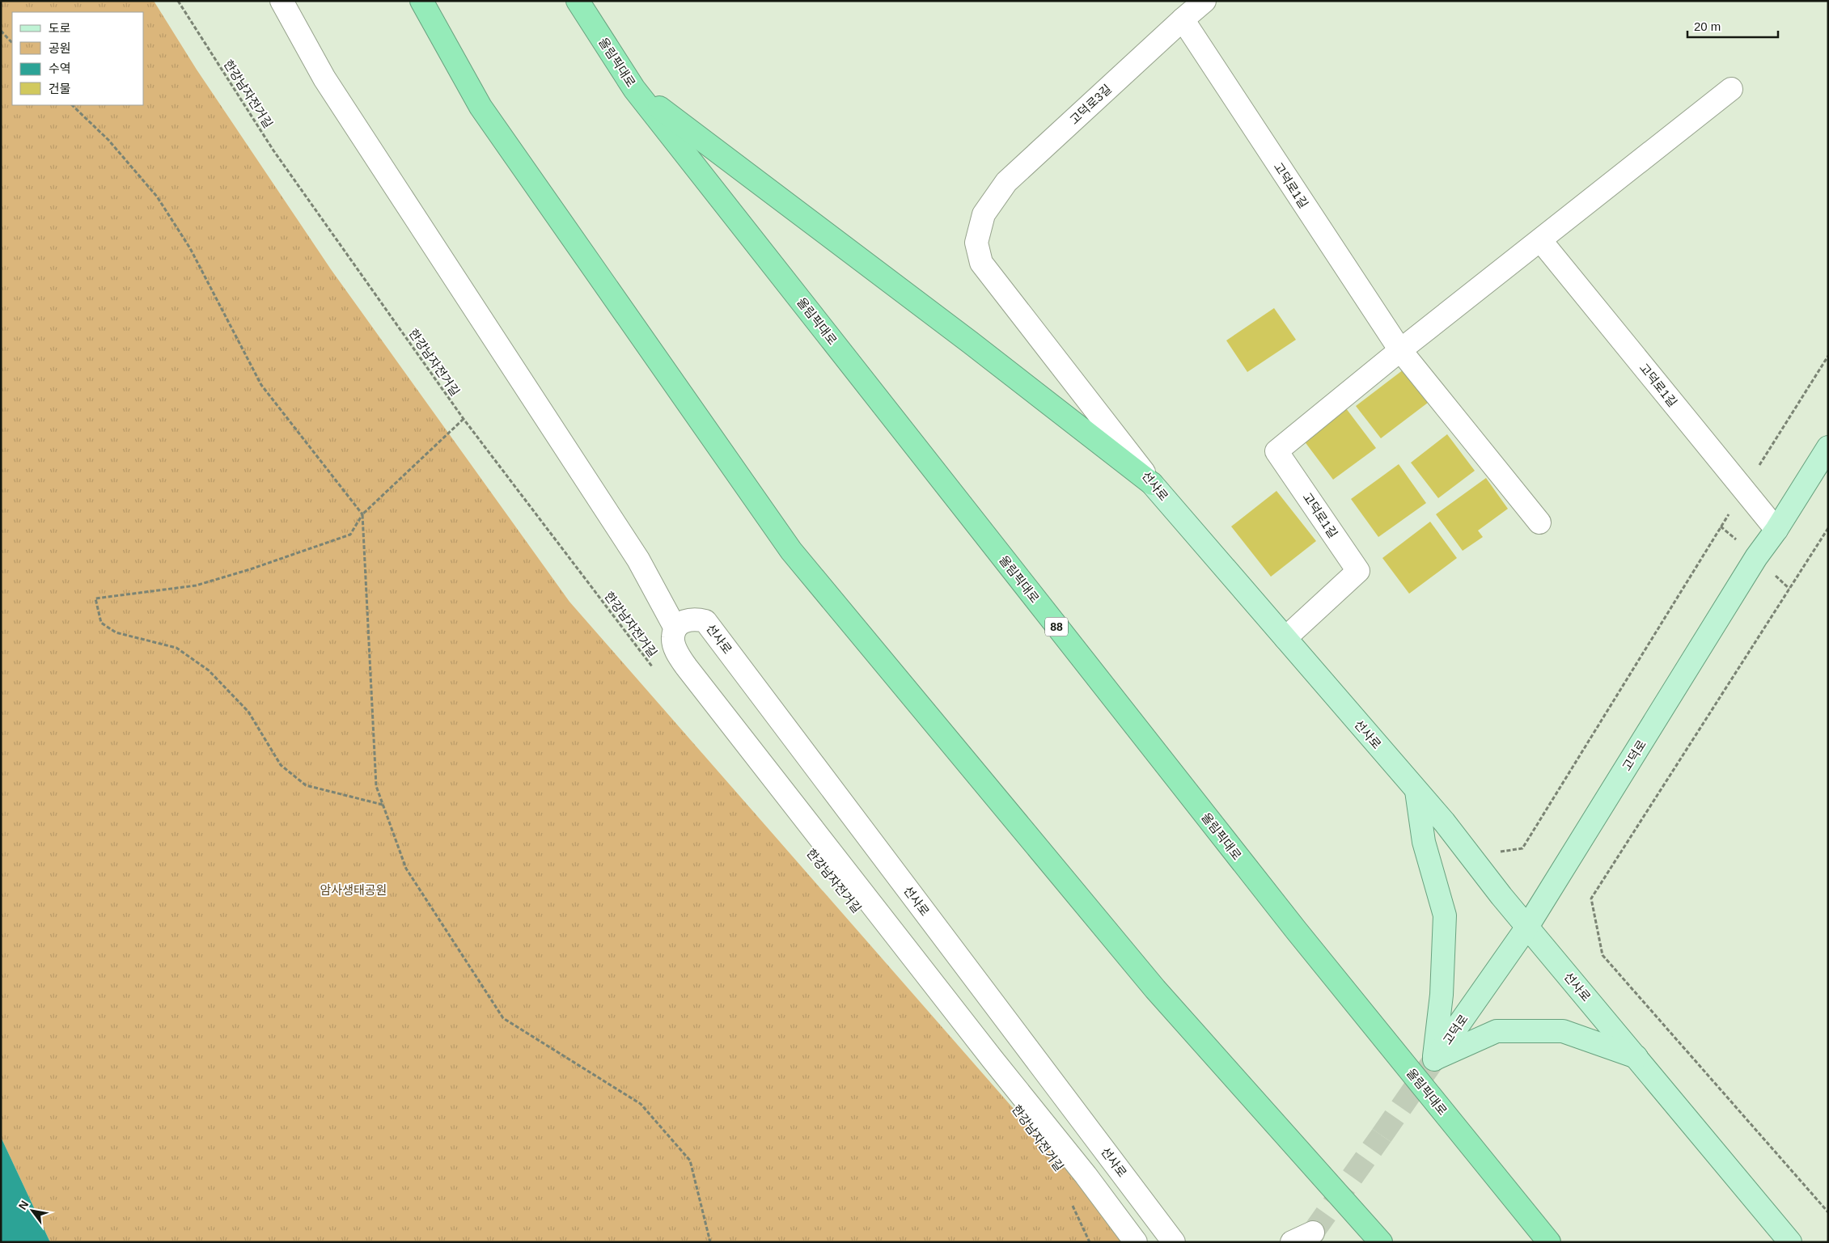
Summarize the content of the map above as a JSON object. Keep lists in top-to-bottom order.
{
  "streets": {
    "highway": ["올림픽대로", "88"],
    "main road": ["선사로", "고덕로"],
    "street": ["고덕로3길", "고덕로1길"],
    "path": ["한강남자전거길"]
  },
  "crossings": [
    ["고덕로3길", "고덕로1길"],
    ["고덕로3길", "선사로"],
    ["고덕로1길", "선사로"],
    ["고덕로1길", "고덕로"],
    ["선사로", "고덕로"]
  ],
  "parks": ["암사생태공원"],
  "legend": [
    "도로",
    "공원",
    "수역",
    "건물"
  ],
  "scale_bar": "20 m",
  "north": "top left"
}
